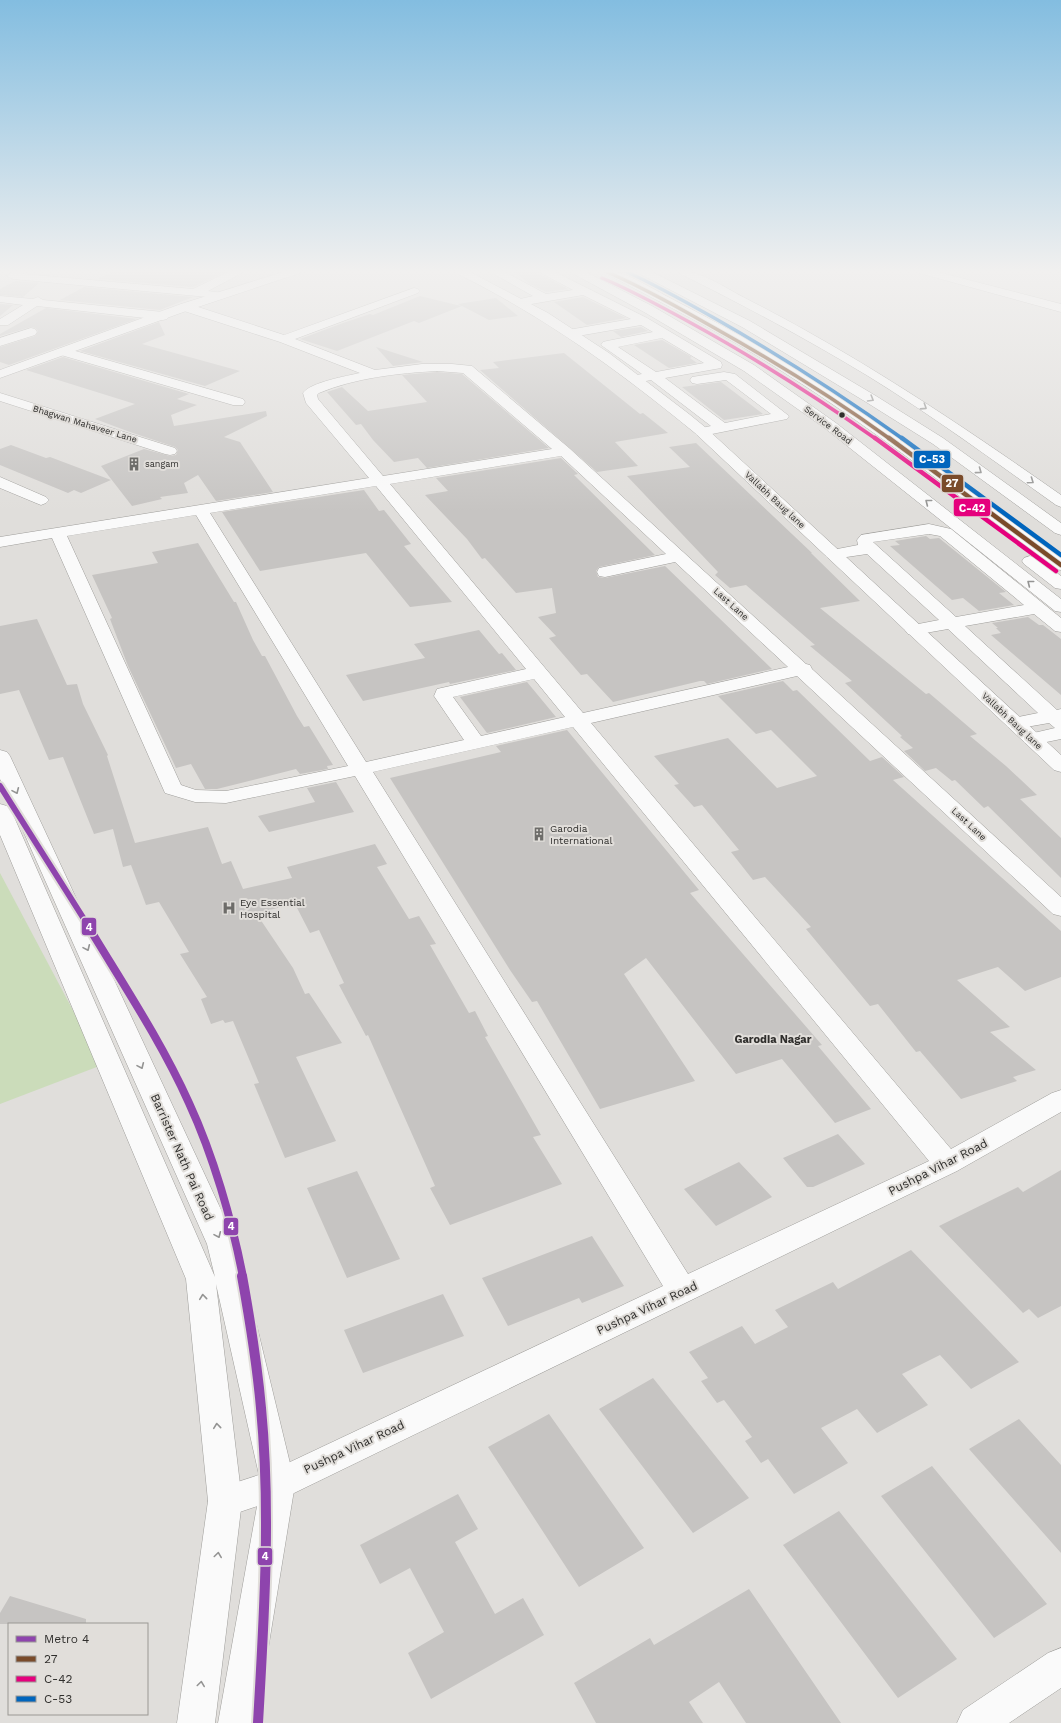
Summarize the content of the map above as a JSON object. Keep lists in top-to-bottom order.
{
  "streets": {
    "main road": [
      "Bhagwan Mahaveer Lane",
      "Service Road",
      "Vallabh Baug lane",
      "Last Lane",
      "Barrister Nath Pai Road",
      "Pushpa Vihar Road"
    ]
  },
  "crossings": [
    ["Barrister Nath Pai Road", "Pushpa Vihar Road"]
  ],
  "districts": ["Garodia Nagar"],
  "places": {
    "building": ["sangam", "Garodia International"],
    "hospital": ["Eye Essential Hospital"]
  },
  "lines": [
    "transit line 27",
    "transit line C-42",
    "transit line C-53",
    "metro line 4"
  ],
  "legend": [
    "Metro 4",
    "27",
    "C-42",
    "C-53"
  ]
}
